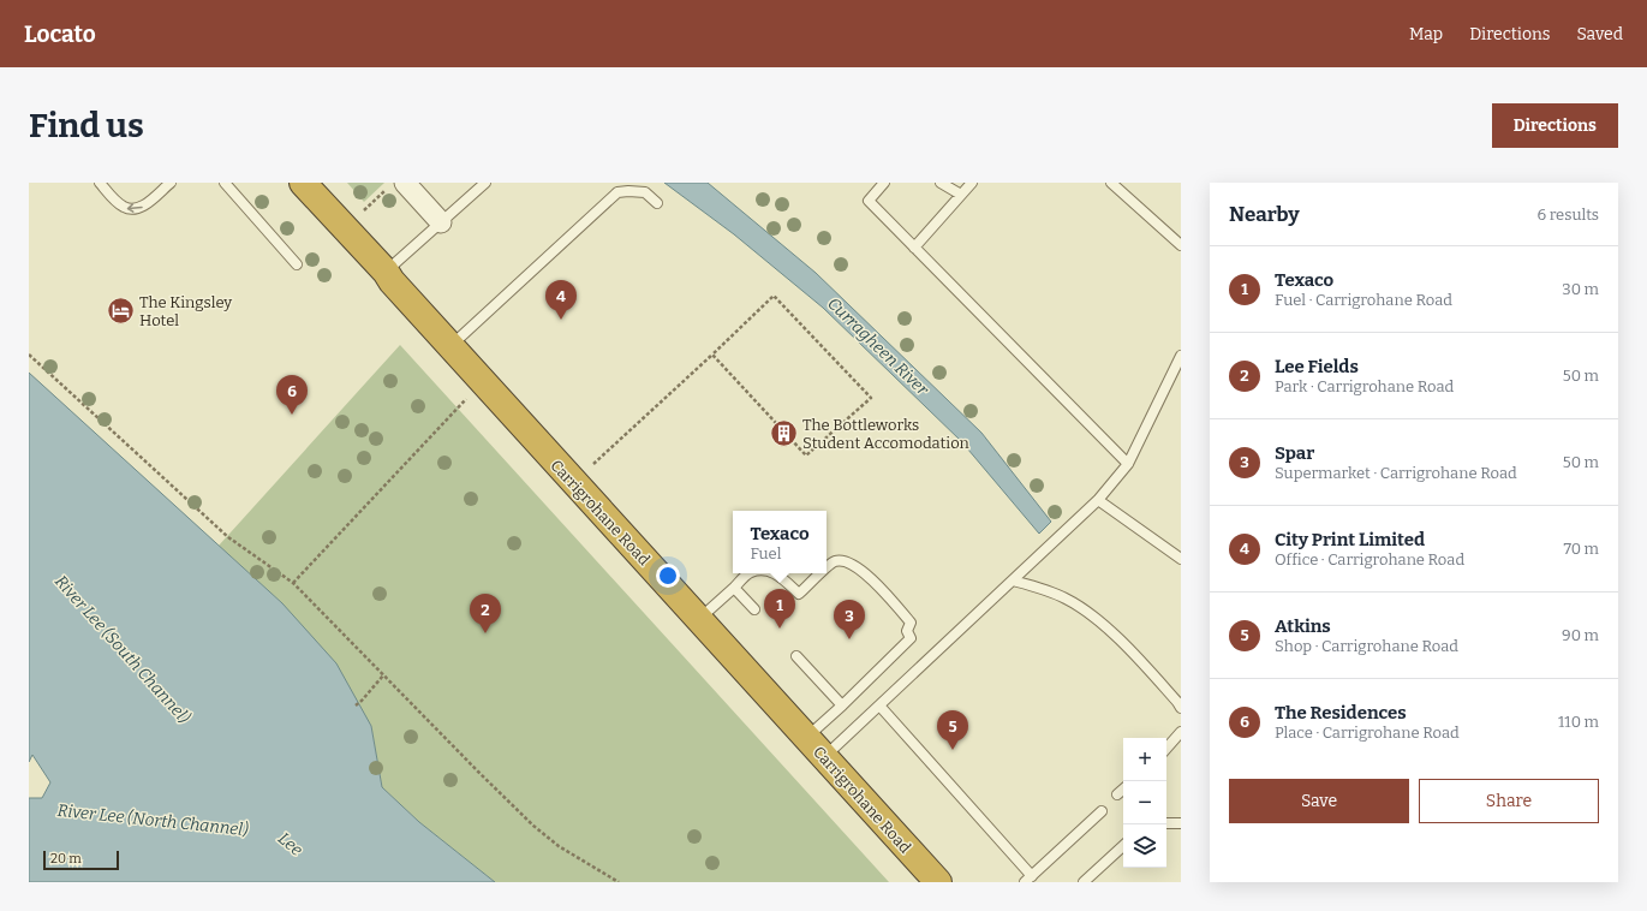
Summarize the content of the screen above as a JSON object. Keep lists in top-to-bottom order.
{
  "streets": {
    "highway": ["Carrigrohane Road"]
  },
  "water": [
    "Curragheen River",
    "River Lee (South Channel)",
    "River Lee (North Channel)",
    "Lee"
  ],
  "places": {
    "hotel": ["The Kingsley Hotel"],
    "building": ["The Bottleworks Student Accomodation"]
  },
  "scale_bar": "20 m",
  "page": {
    "header": "Locato",
    "nav": ["Map", "Directions", "Saved"],
    "buttons": [
      "Directions",
      ["Save", "Share"]
    ],
    "title": "Find us",
    "heading": ["Nearby", "6 results"],
    "list": [
      {
        "mark": "1",
        "name": "Texaco",
        "note": "Fuel · Carrigrohane Road",
        "value": "30 m"
      },
      {
        "mark": "2",
        "name": "Lee Fields",
        "note": "Park · Carrigrohane Road",
        "value": "50 m"
      },
      {
        "mark": "3",
        "name": "Spar",
        "note": "Supermarket · Carrigrohane Road",
        "value": "50 m"
      },
      {
        "mark": "4",
        "name": "City Print Limited",
        "note": "Office · Carrigrohane Road",
        "value": "70 m"
      },
      {
        "mark": "5",
        "name": "Atkins",
        "note": "Shop · Carrigrohane Road",
        "value": "90 m"
      },
      {
        "mark": "6",
        "name": "The Residences",
        "note": "Place · Carrigrohane Road",
        "value": "110 m"
      }
    ],
    "pins": [
      "4",
      "6",
      "1",
      "2",
      "3",
      "5"
    ],
    "popup": ["Texaco", "Fuel"],
    "map_buttons": ["+", "−"],
    "scale": "20 m"
  }
}
